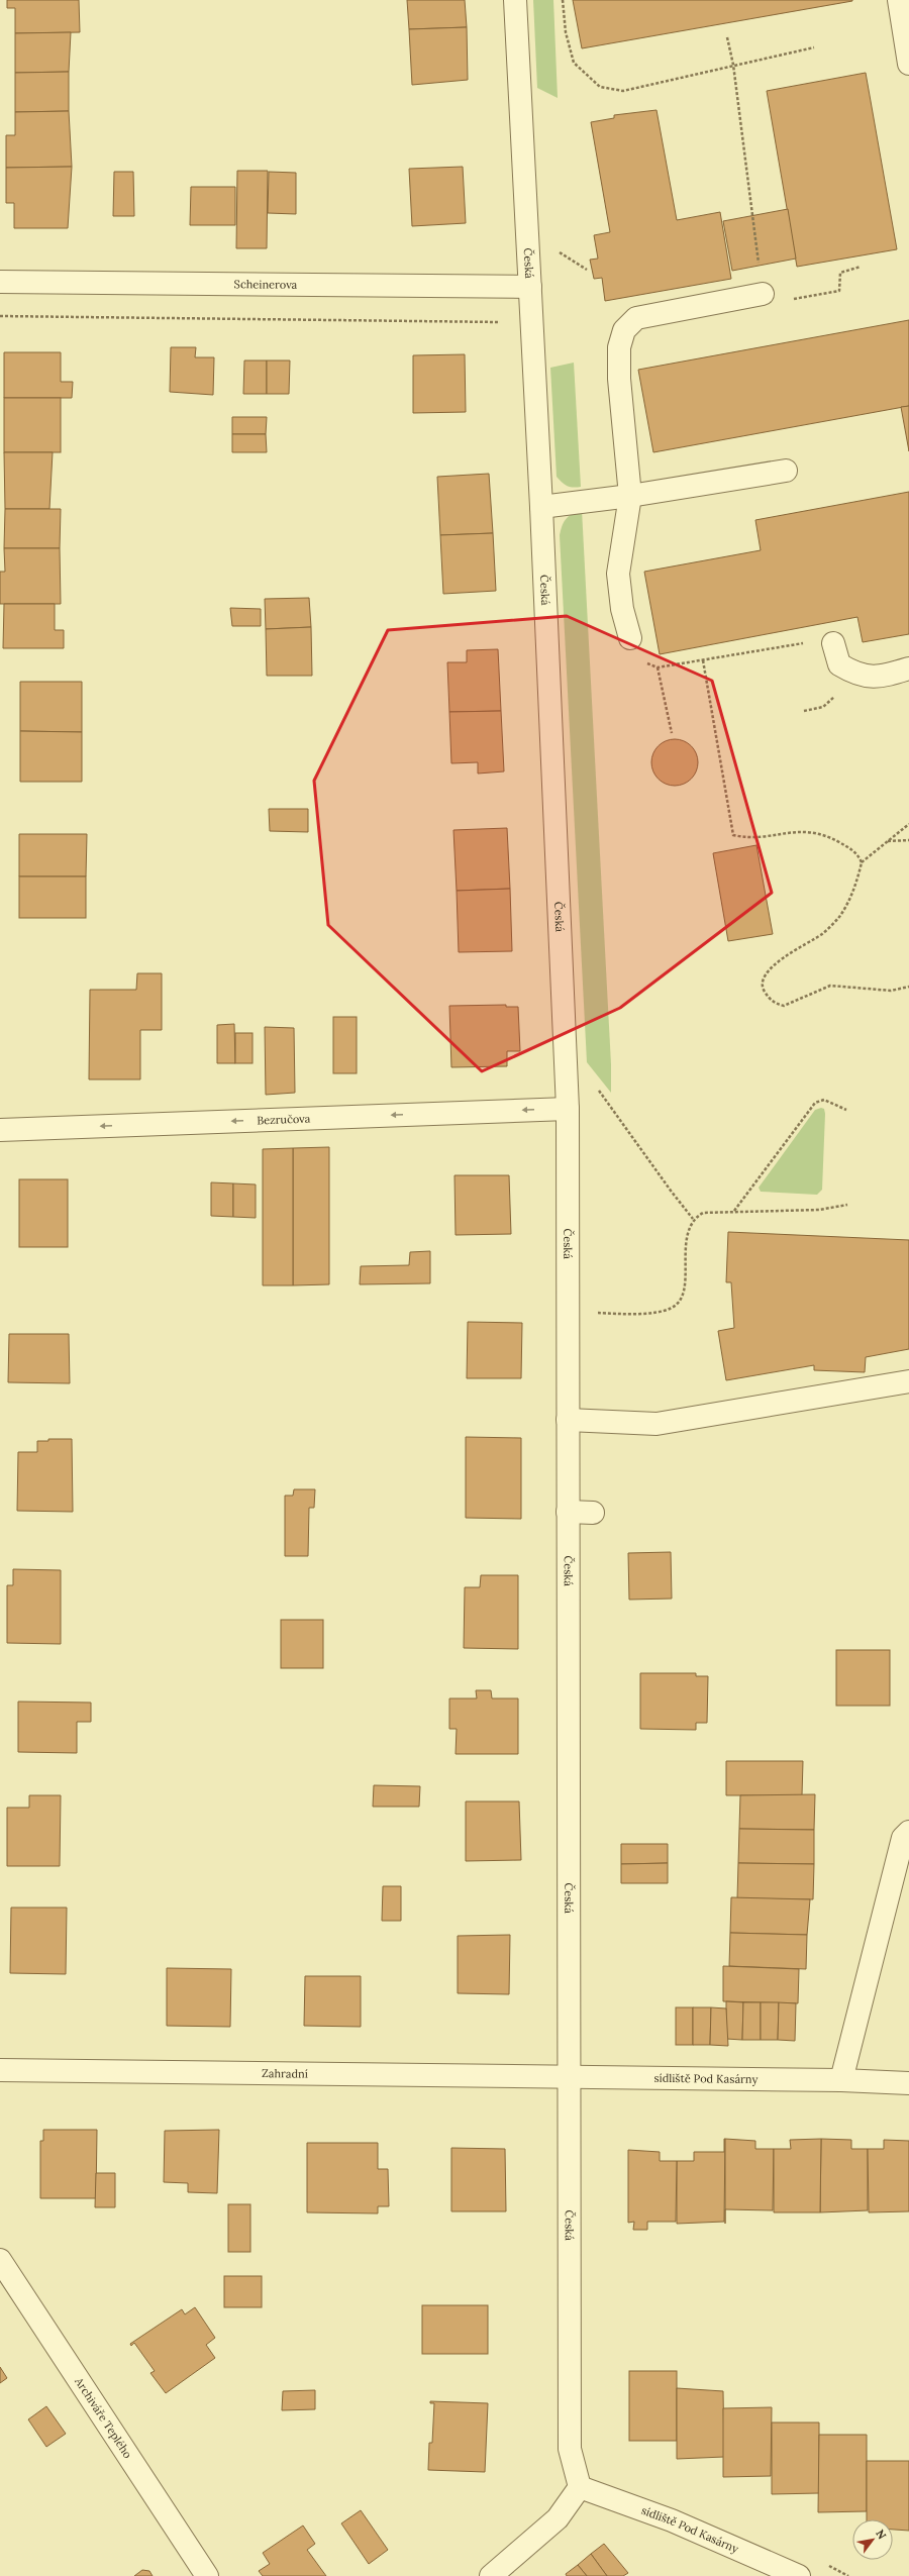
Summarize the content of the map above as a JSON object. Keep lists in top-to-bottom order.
{
  "streets": {
    "street": [
      "Česká",
      "Scheinerova",
      "Bezručova",
      "Zahradní",
      "sídliště Pod Kasárny",
      "Archiváře Teplého"
    ]
  },
  "crossings": [
    ["Česká", "Scheinerova"],
    ["Česká", "Bezručova"],
    ["Česká", "Zahradní"],
    ["Česká", "sídliště Pod Kasárny"],
    ["Zahradní", "sídliště Pod Kasárny"]
  ],
  "one_way": ["Bezručova"],
  "north": "top right"
}
